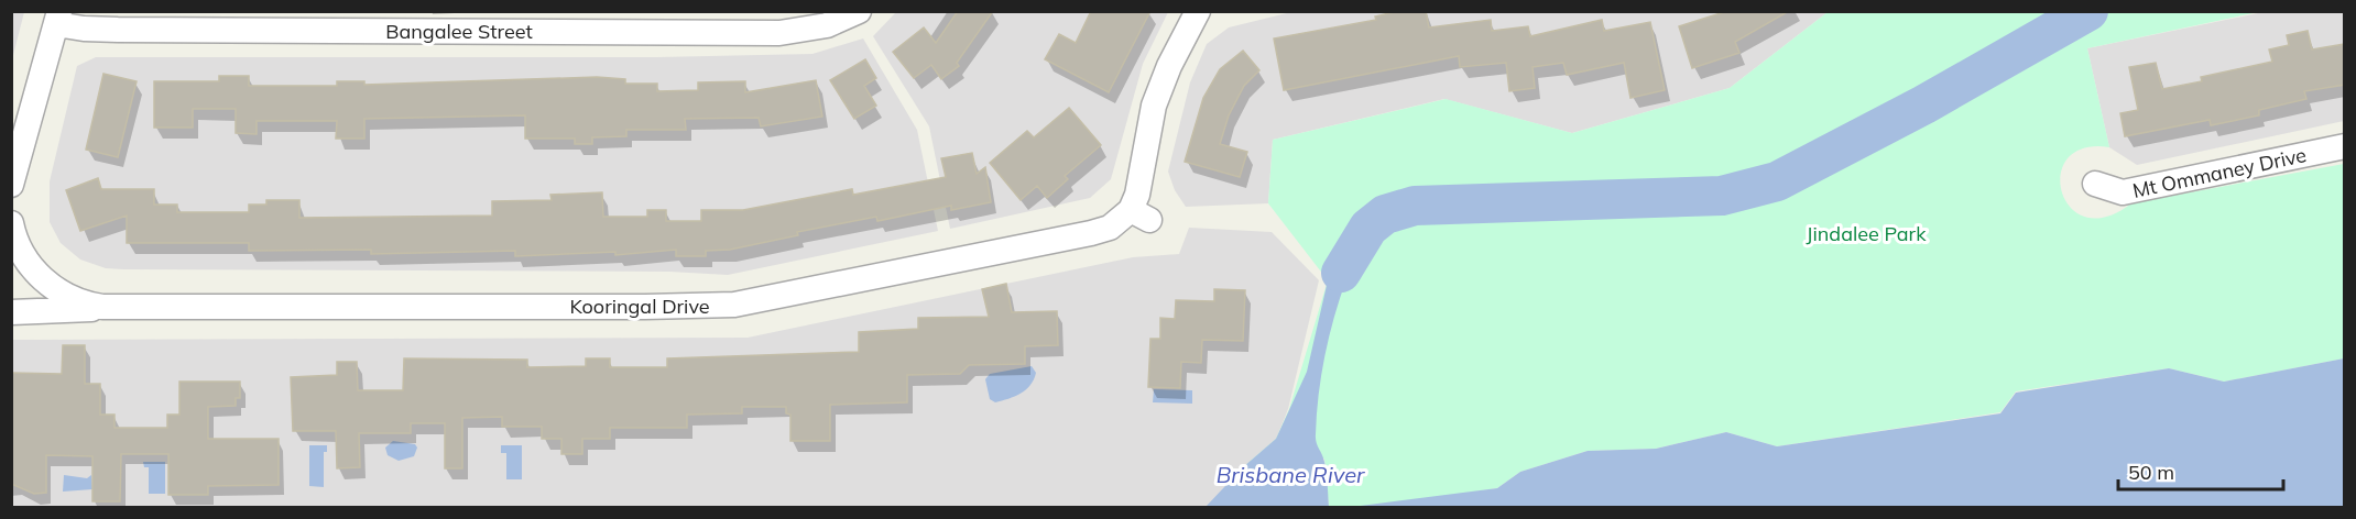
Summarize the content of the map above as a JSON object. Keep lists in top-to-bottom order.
{
  "streets": {
    "street": ["Bangalee Street", "Mt Ommaney Drive", "Kooringal Drive"]
  },
  "water": ["Brisbane River"],
  "parks": ["Jindalee Park"],
  "scale_bar": "50 m"
}
